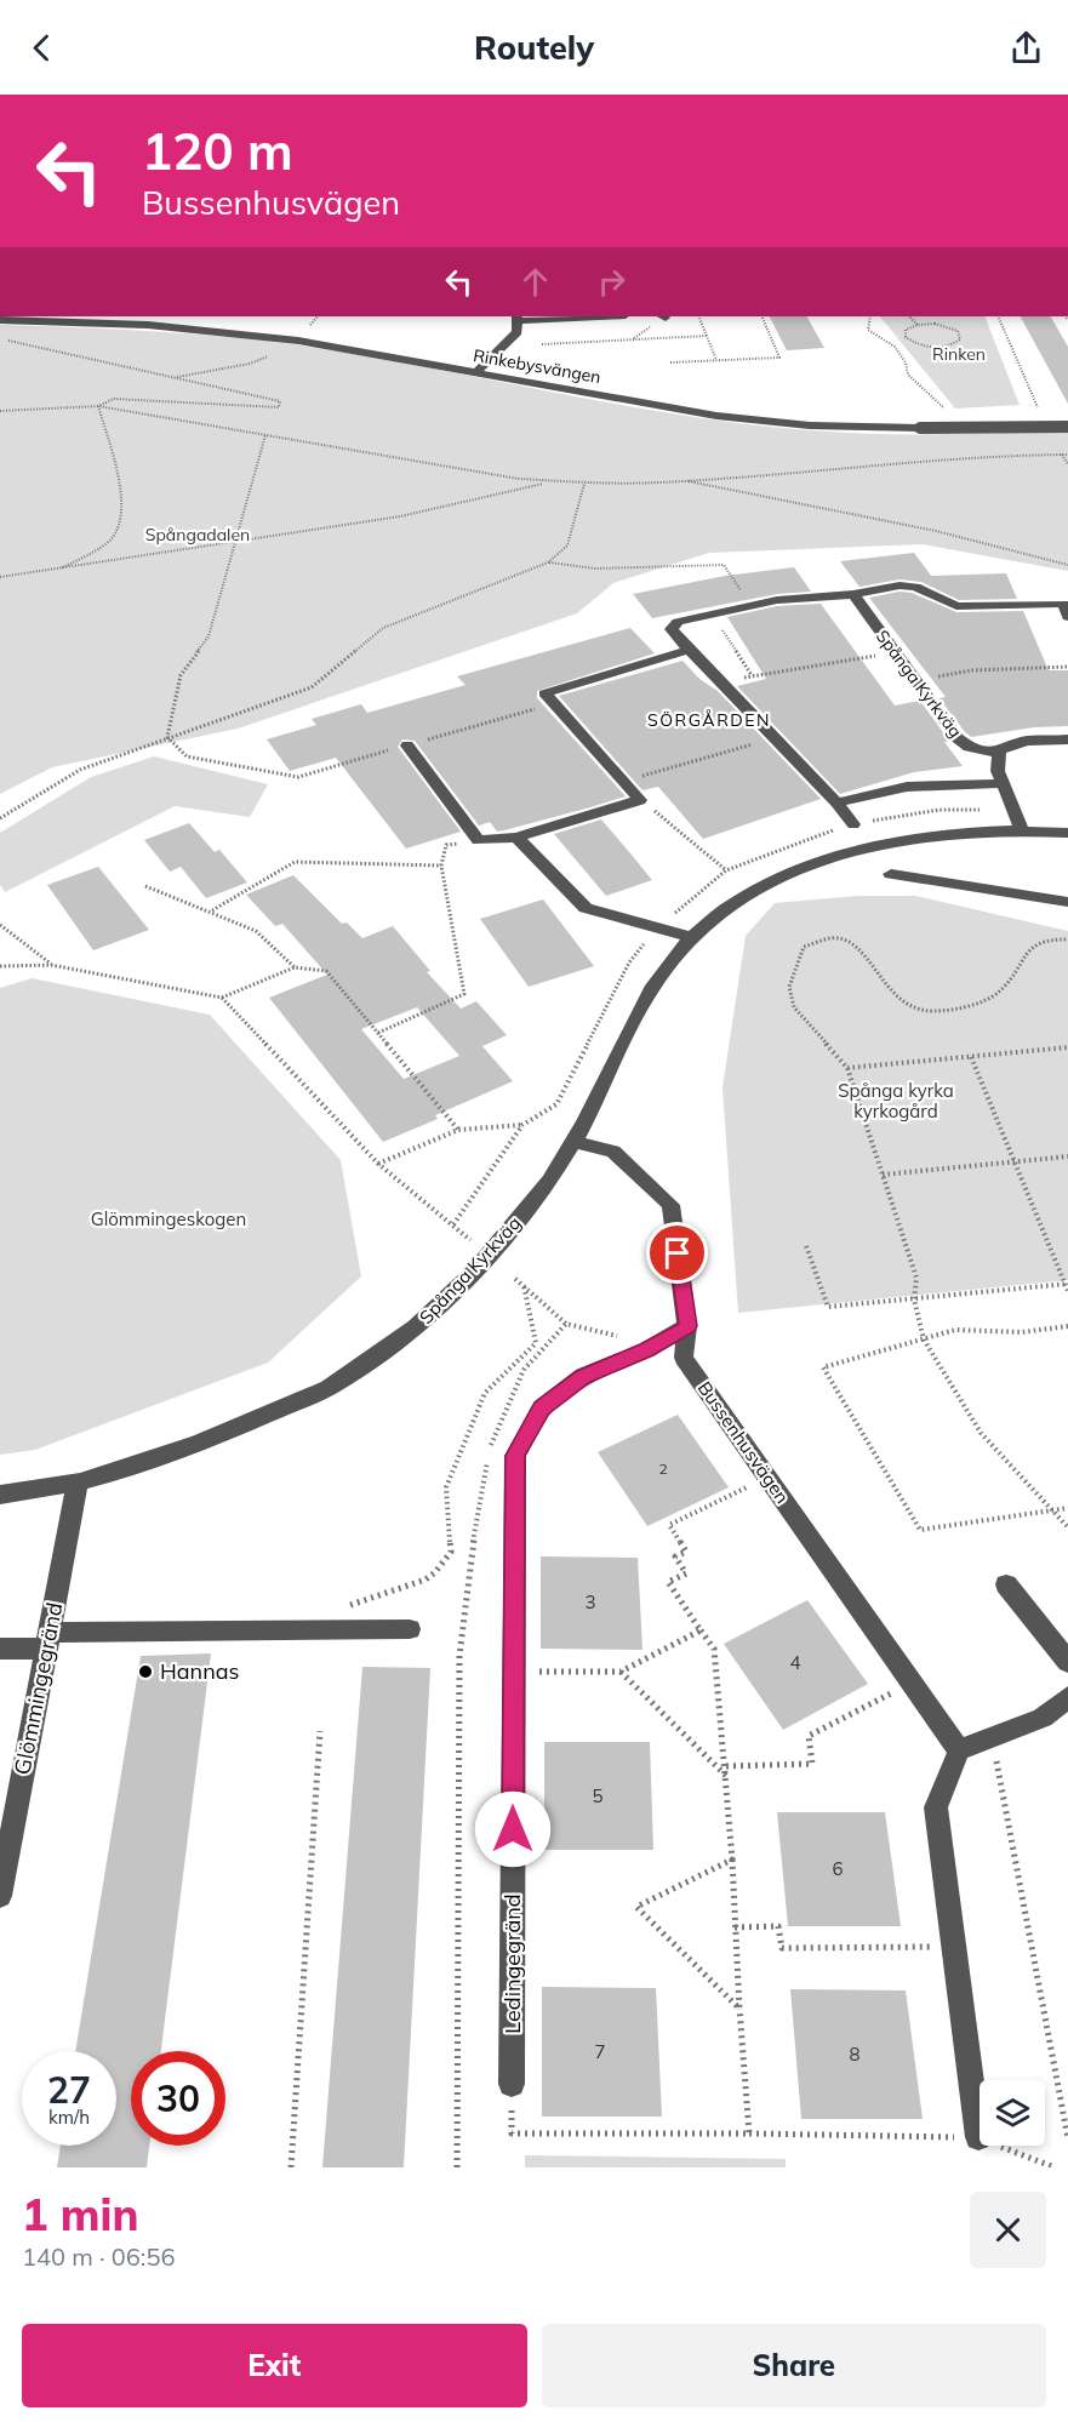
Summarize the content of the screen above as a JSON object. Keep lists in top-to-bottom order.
{
  "streets": {
    "street": [
      "Rinkebysvängen",
      "Spånga Kyrkväg",
      "Bussenhusvägen",
      "Glömmingegränd",
      "Ledingegränd"
    ]
  },
  "crossings": [
    ["Spånga Kyrkväg", "Bussenhusvägen"],
    ["Spånga Kyrkväg", "Glömmingegränd"],
    ["Bussenhusvägen", "Ledingegränd"]
  ],
  "districts": ["SÖRGÅRDEN"],
  "parks": [
    "Rinken",
    "Spångadalen",
    "Spånga kyrka kyrkogård",
    "Glömmingeskogen"
  ],
  "places": ["Hannas"],
  "house_numbers": [
    "2",
    "3",
    "4",
    "5",
    "6",
    "7",
    "8"
  ],
  "page": {
    "header": "Routely",
    "turn": ["120 m", "Bussenhusvägen"],
    "speed": "27 km/h",
    "limit": "30",
    "heading": ["1 min", "140 m · 06:56"],
    "buttons": ["Exit", "Share"]
  }
}
